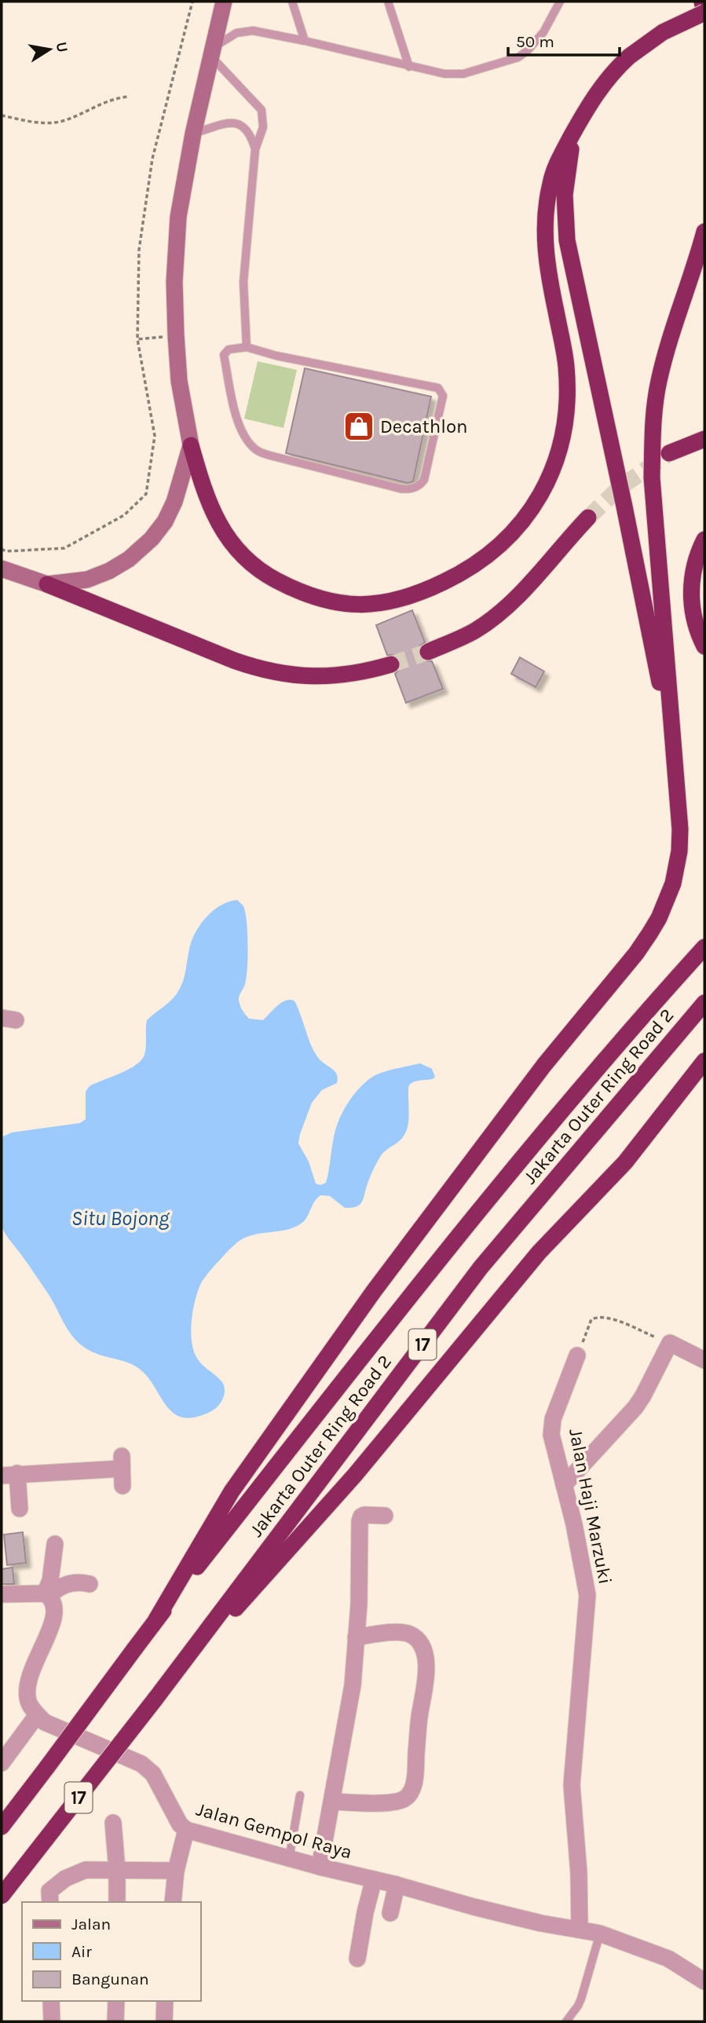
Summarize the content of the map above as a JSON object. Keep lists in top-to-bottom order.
{
  "streets": {
    "highway": ["Jakarta Outer Ring Road 2", "17"],
    "street": ["Jalan Haji Marzuki", "Jalan Gempol Raya"]
  },
  "crossings": [
    ["Jalan Haji Marzuki", "Jalan Gempol Raya"]
  ],
  "water": ["Situ Bojong"],
  "places": {
    "shop": ["Decathlon"]
  },
  "legend": ["Jalan", "Air", "Bangunan"],
  "scale_bar": "50 m",
  "north": "right"
}
